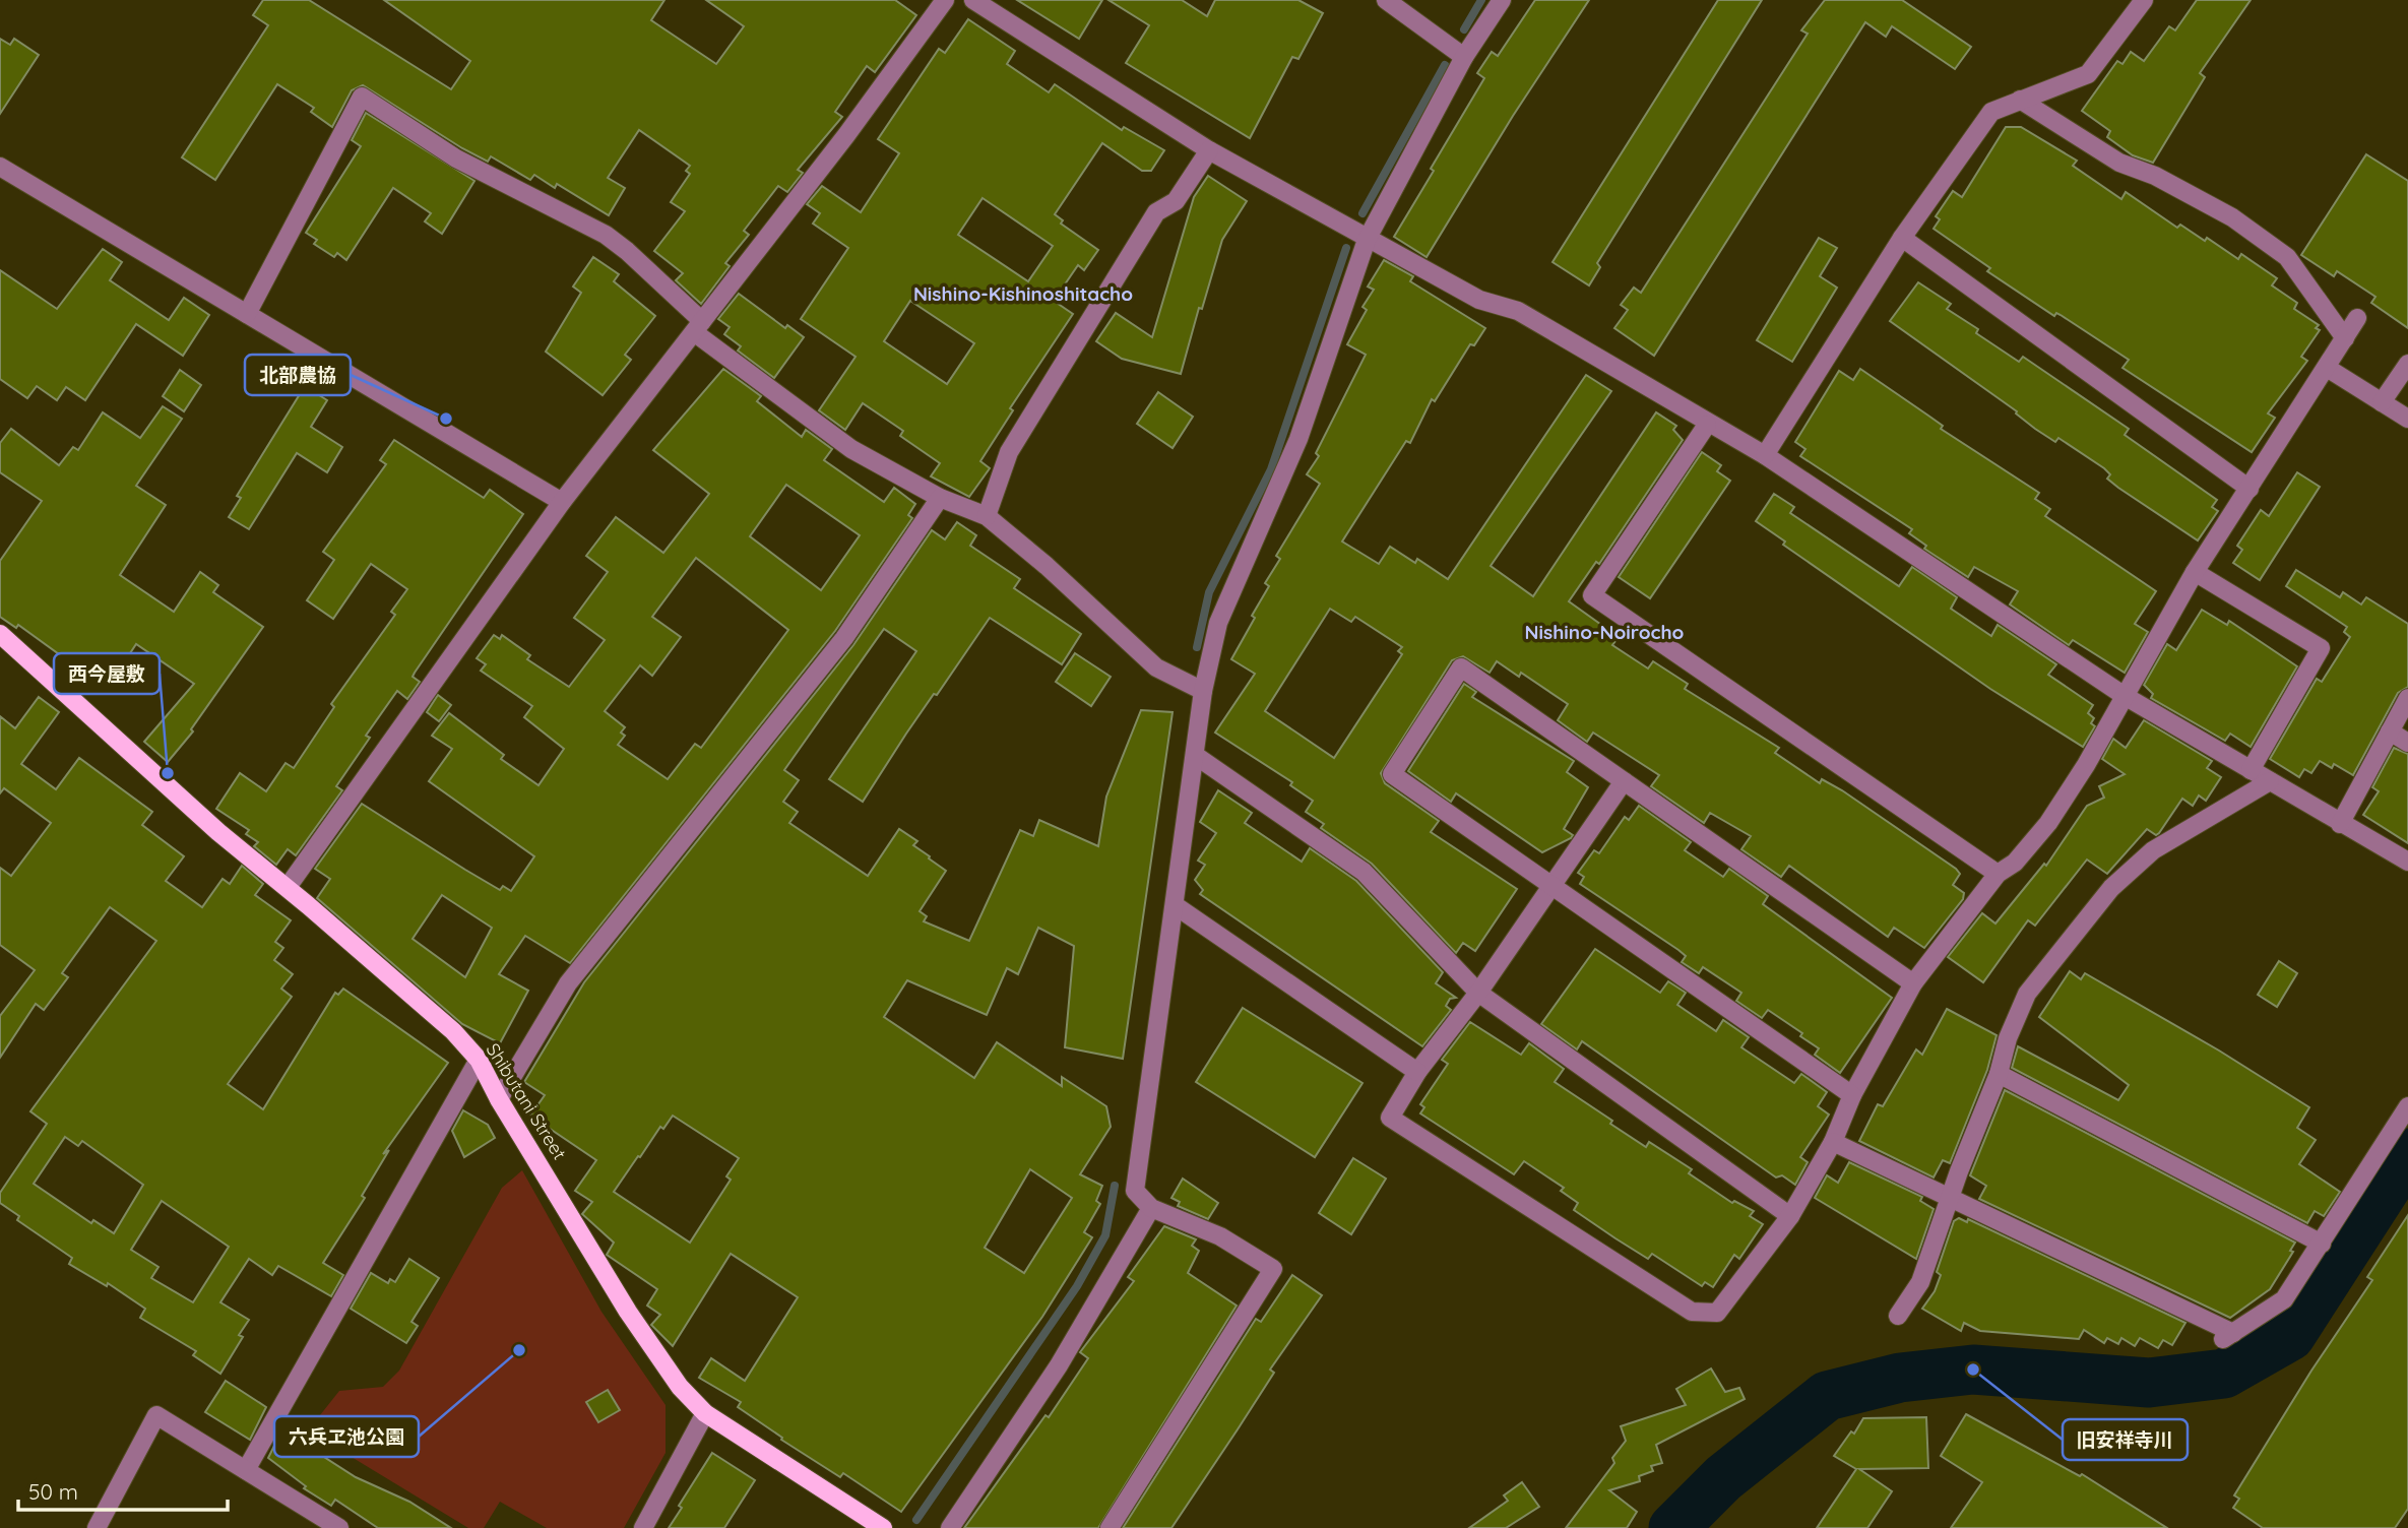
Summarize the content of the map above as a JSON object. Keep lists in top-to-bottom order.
{
  "streets": {
    "main road": ["Shibutani Street"]
  },
  "districts": ["Nishino-Kishinoshitacho", "Nishino-Noirocho"],
  "places": [
    "北部農協",
    "西今屋敷",
    "六兵ヱ池公園",
    "旧安祥寺川"
  ],
  "scale_bar": "50 m"
}
